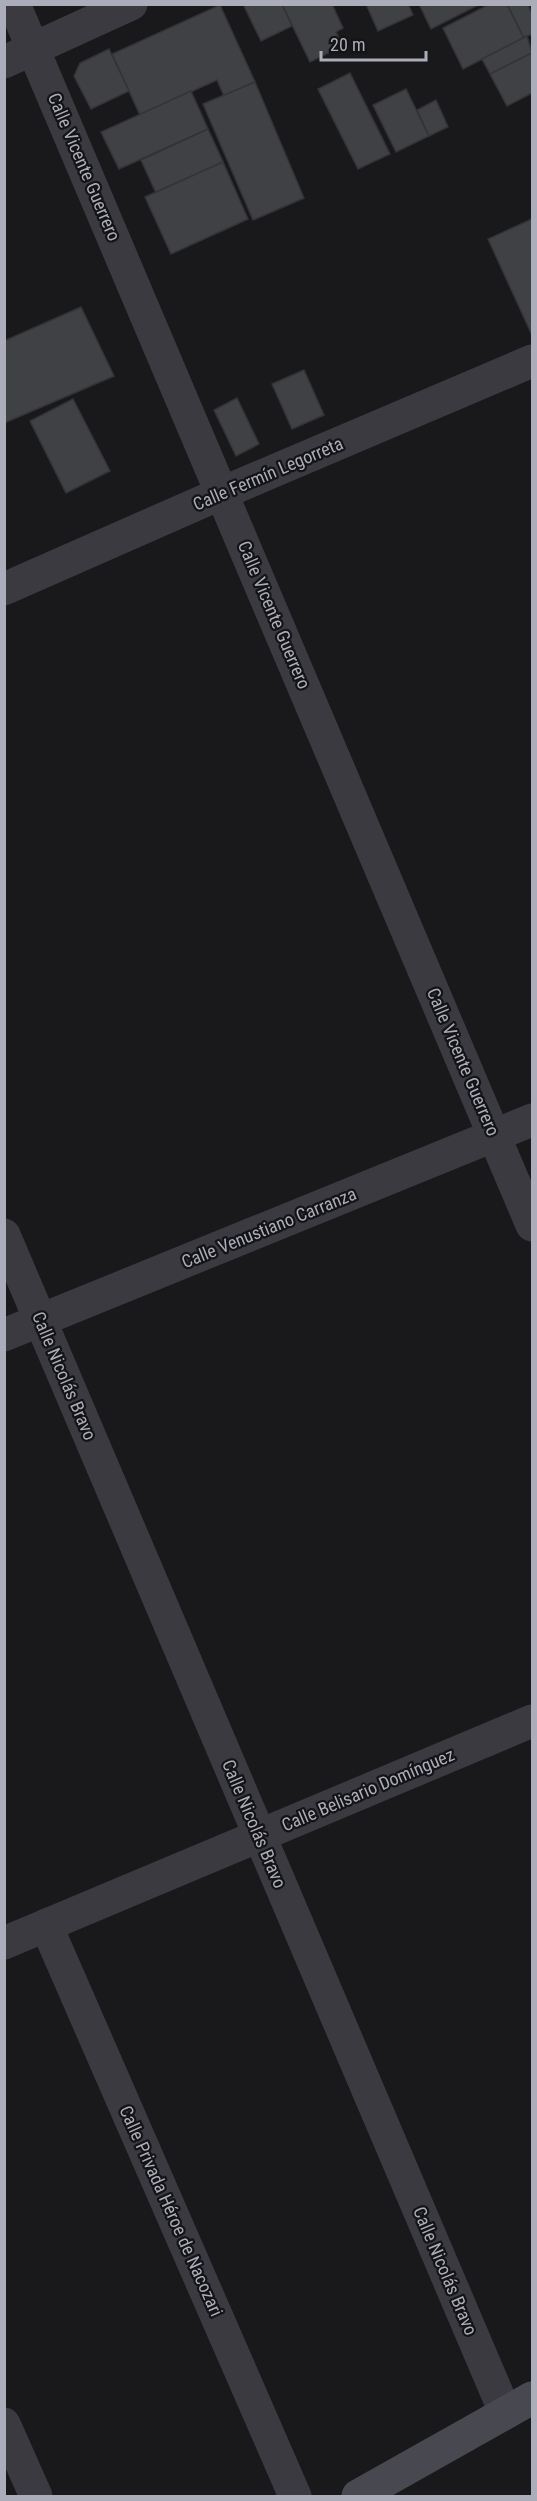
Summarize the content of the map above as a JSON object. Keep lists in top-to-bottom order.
{
  "streets": {
    "street": [
      "Calle Vicente Guerrero",
      "Calle Fermín Legorreta",
      "Calle Venustiano Carranza",
      "Calle Nicolás Bravo",
      "Calle Belisario Domínguez",
      "Calle Privada Héroe de Nacozari"
    ]
  },
  "crossings": [
    ["Calle Vicente Guerrero", "Calle Fermín Legorreta"],
    ["Calle Vicente Guerrero", "Calle Venustiano Carranza"],
    ["Calle Venustiano Carranza", "Calle Nicolás Bravo"],
    ["Calle Nicolás Bravo", "Calle Belisario Domínguez"],
    ["Calle Belisario Domínguez", "Calle Privada Héroe de Nacozari"]
  ],
  "scale_bar": "20 m"
}
